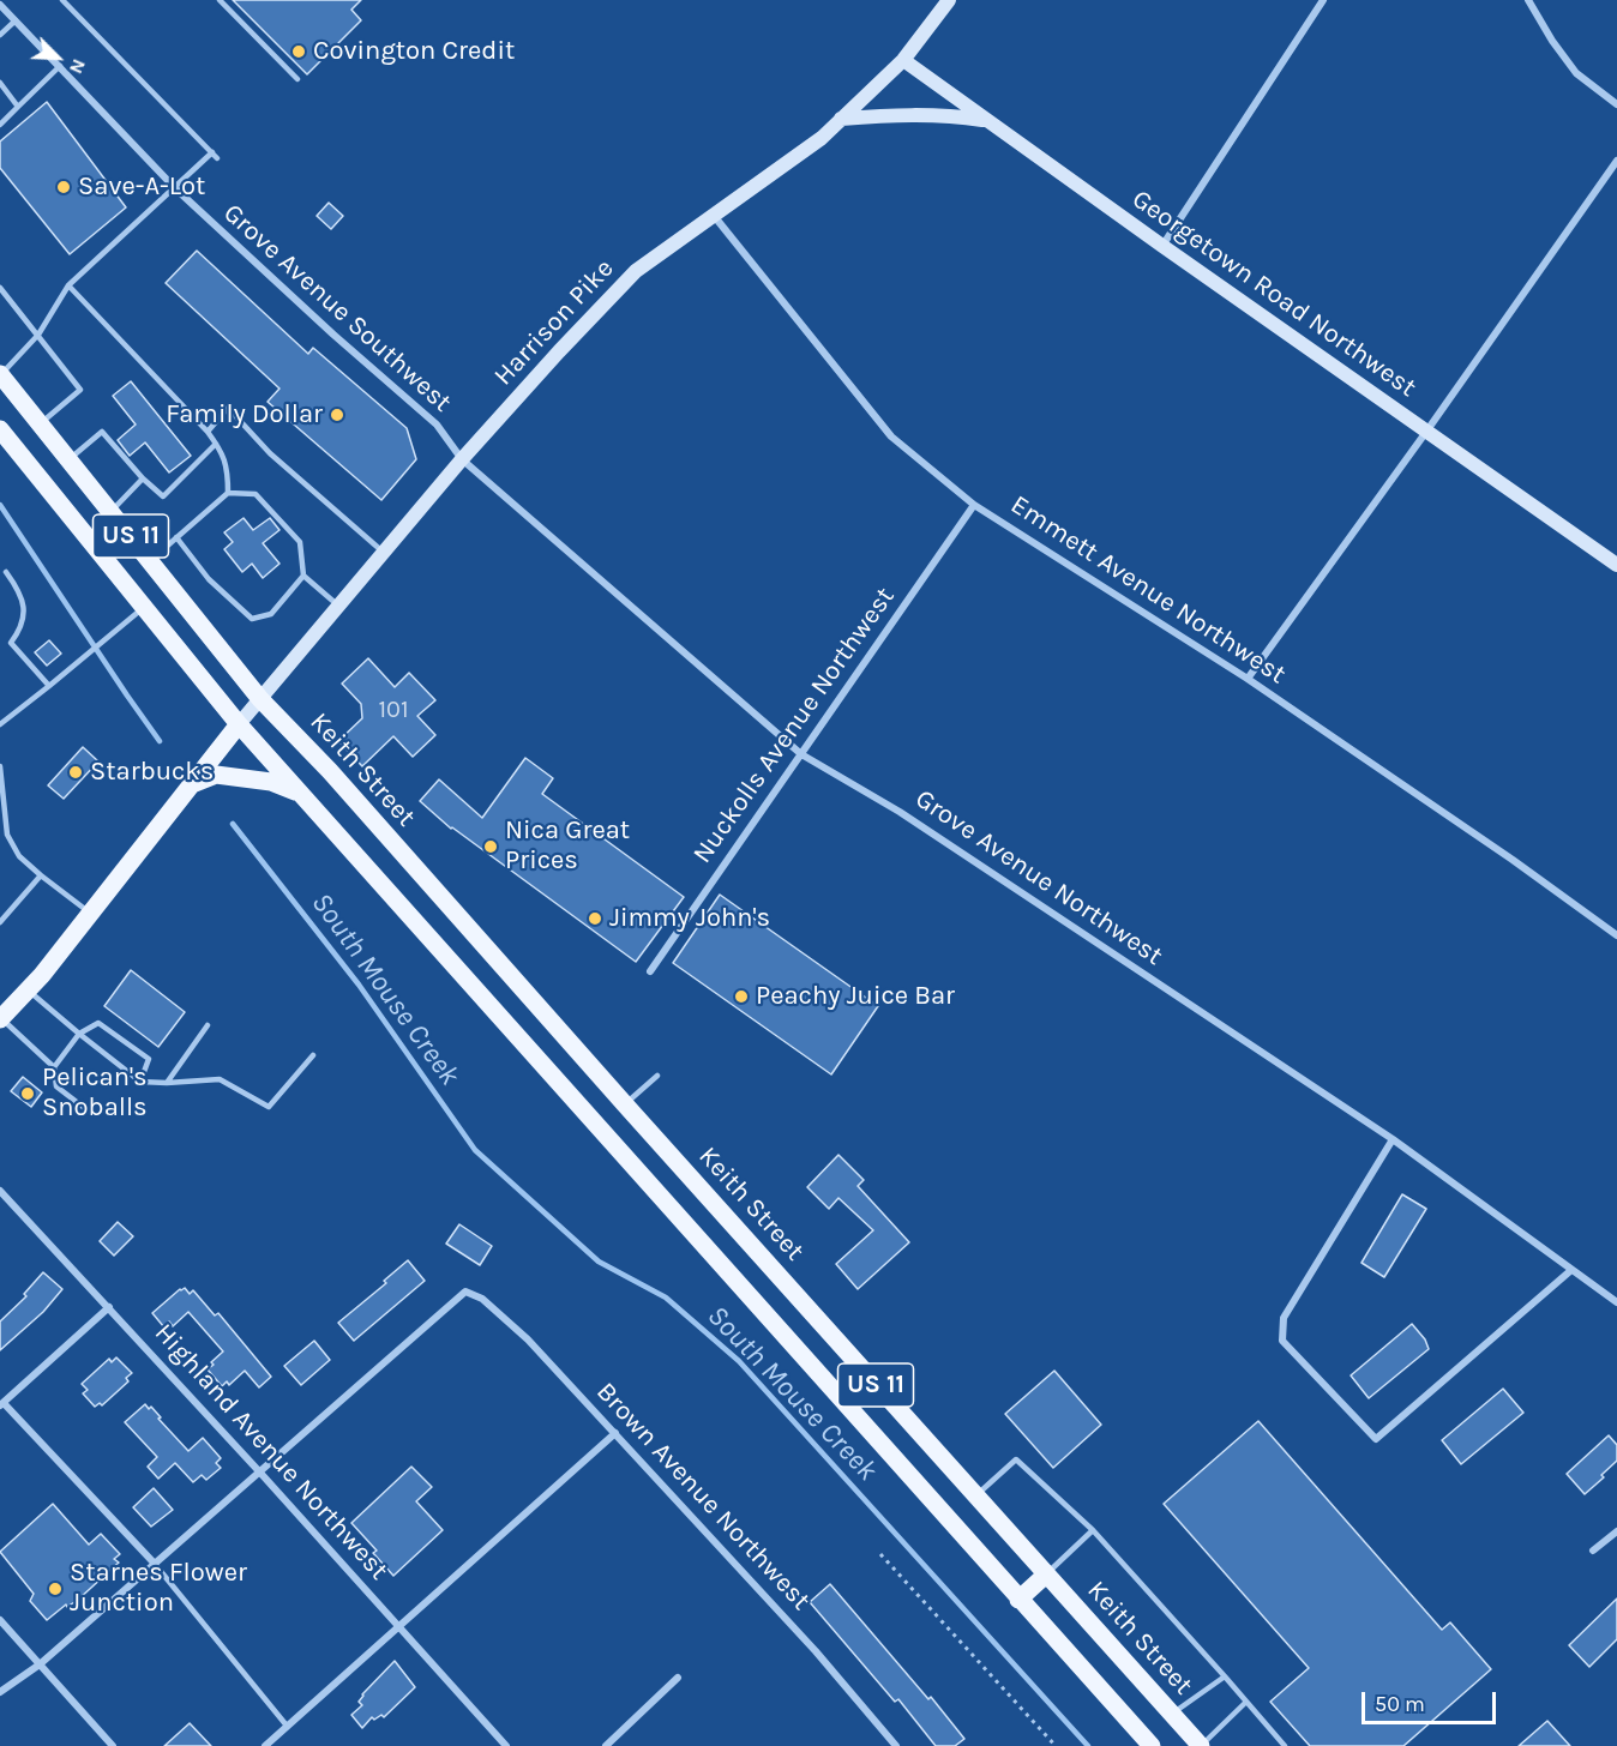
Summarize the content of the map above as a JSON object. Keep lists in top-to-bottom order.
{
  "streets": {
    "main road": [
      "Georgetown Road Northwest",
      "Harrison Pike",
      "US 11",
      "Keith Street"
    ],
    "street": [
      "Grove Avenue Southwest",
      "Emmett Avenue Northwest",
      "Nuckolls Avenue Northwest",
      "Grove Avenue Northwest",
      "Highland Avenue Northwest",
      "Brown Avenue Northwest"
    ]
  },
  "crossings": [
    ["Georgetown Road Northwest", "Harrison Pike"],
    ["Grove Avenue Southwest", "Harrison Pike"],
    ["Grove Avenue Southwest", "Grove Avenue Northwest"],
    ["Harrison Pike", "US 11"],
    ["Harrison Pike", "Emmett Avenue Northwest"],
    ["Harrison Pike", "Keith Street"],
    ["Harrison Pike", "Grove Avenue Northwest"],
    ["US 11", "Keith Street"],
    ["Emmett Avenue Northwest", "Nuckolls Avenue Northwest"],
    ["Nuckolls Avenue Northwest", "Grove Avenue Northwest"],
    ["Highland Avenue Northwest", "Brown Avenue Northwest"]
  ],
  "water": ["South Mouse Creek"],
  "places": [
    "Covington Credit",
    "Save-A-Lot",
    "Family Dollar",
    "Starbucks",
    "Nica Great Prices",
    "Jimmy John's",
    "Peachy Juice Bar",
    "Pelican's Snoballs",
    "Starnes Flower Junction"
  ],
  "house_numbers": ["101"],
  "scale_bar": "50 m",
  "north": "bottom right"
}
